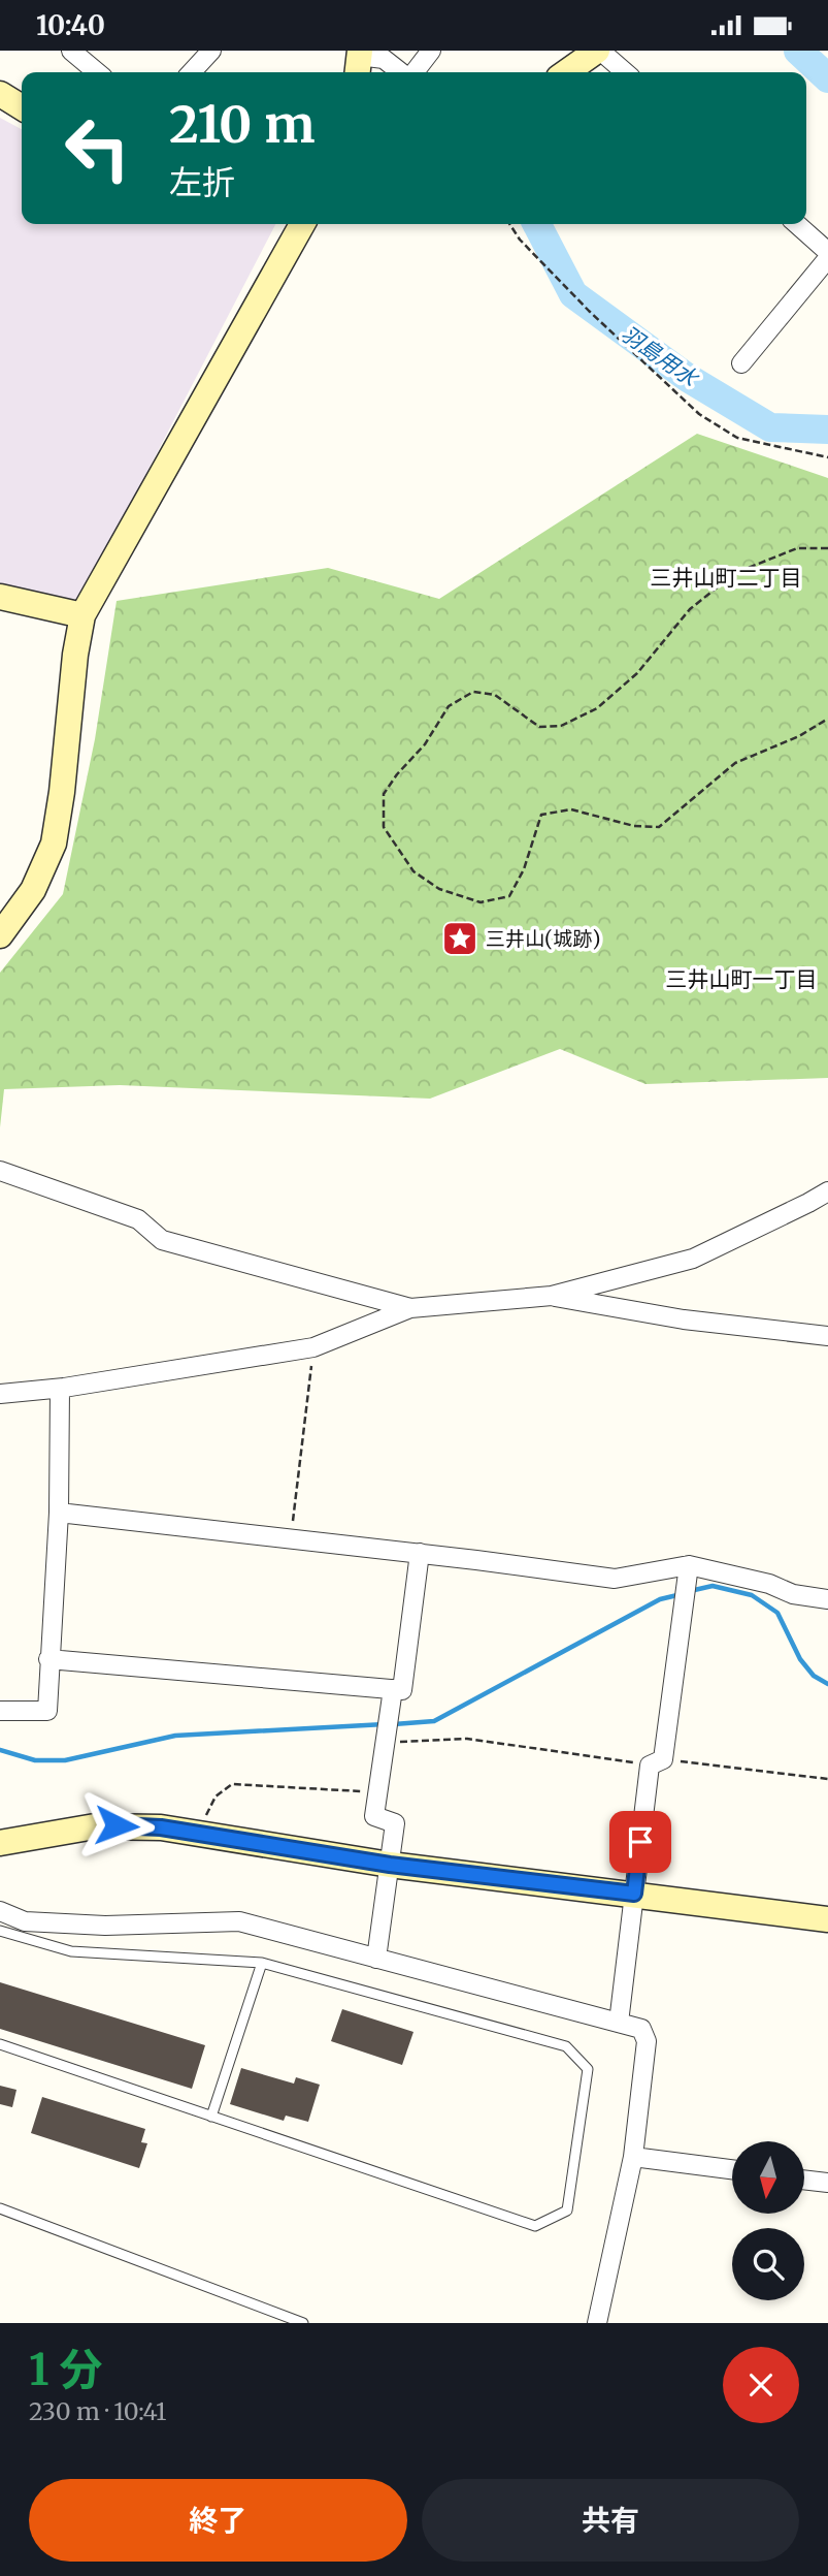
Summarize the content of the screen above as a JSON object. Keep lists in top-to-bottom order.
{
  "districts": ["三井山町二丁目", "三井山町一丁目"],
  "water": ["羽島用水"],
  "places": {
    "place": ["三井山(城跡)"]
  },
  "north": "bottom",
  "page": {
    "status": "10:40",
    "turn": ["210 m", "左折"],
    "heading": ["1 分", "230 m · 10:41"],
    "buttons": ["終了", "共有"]
  }
}
